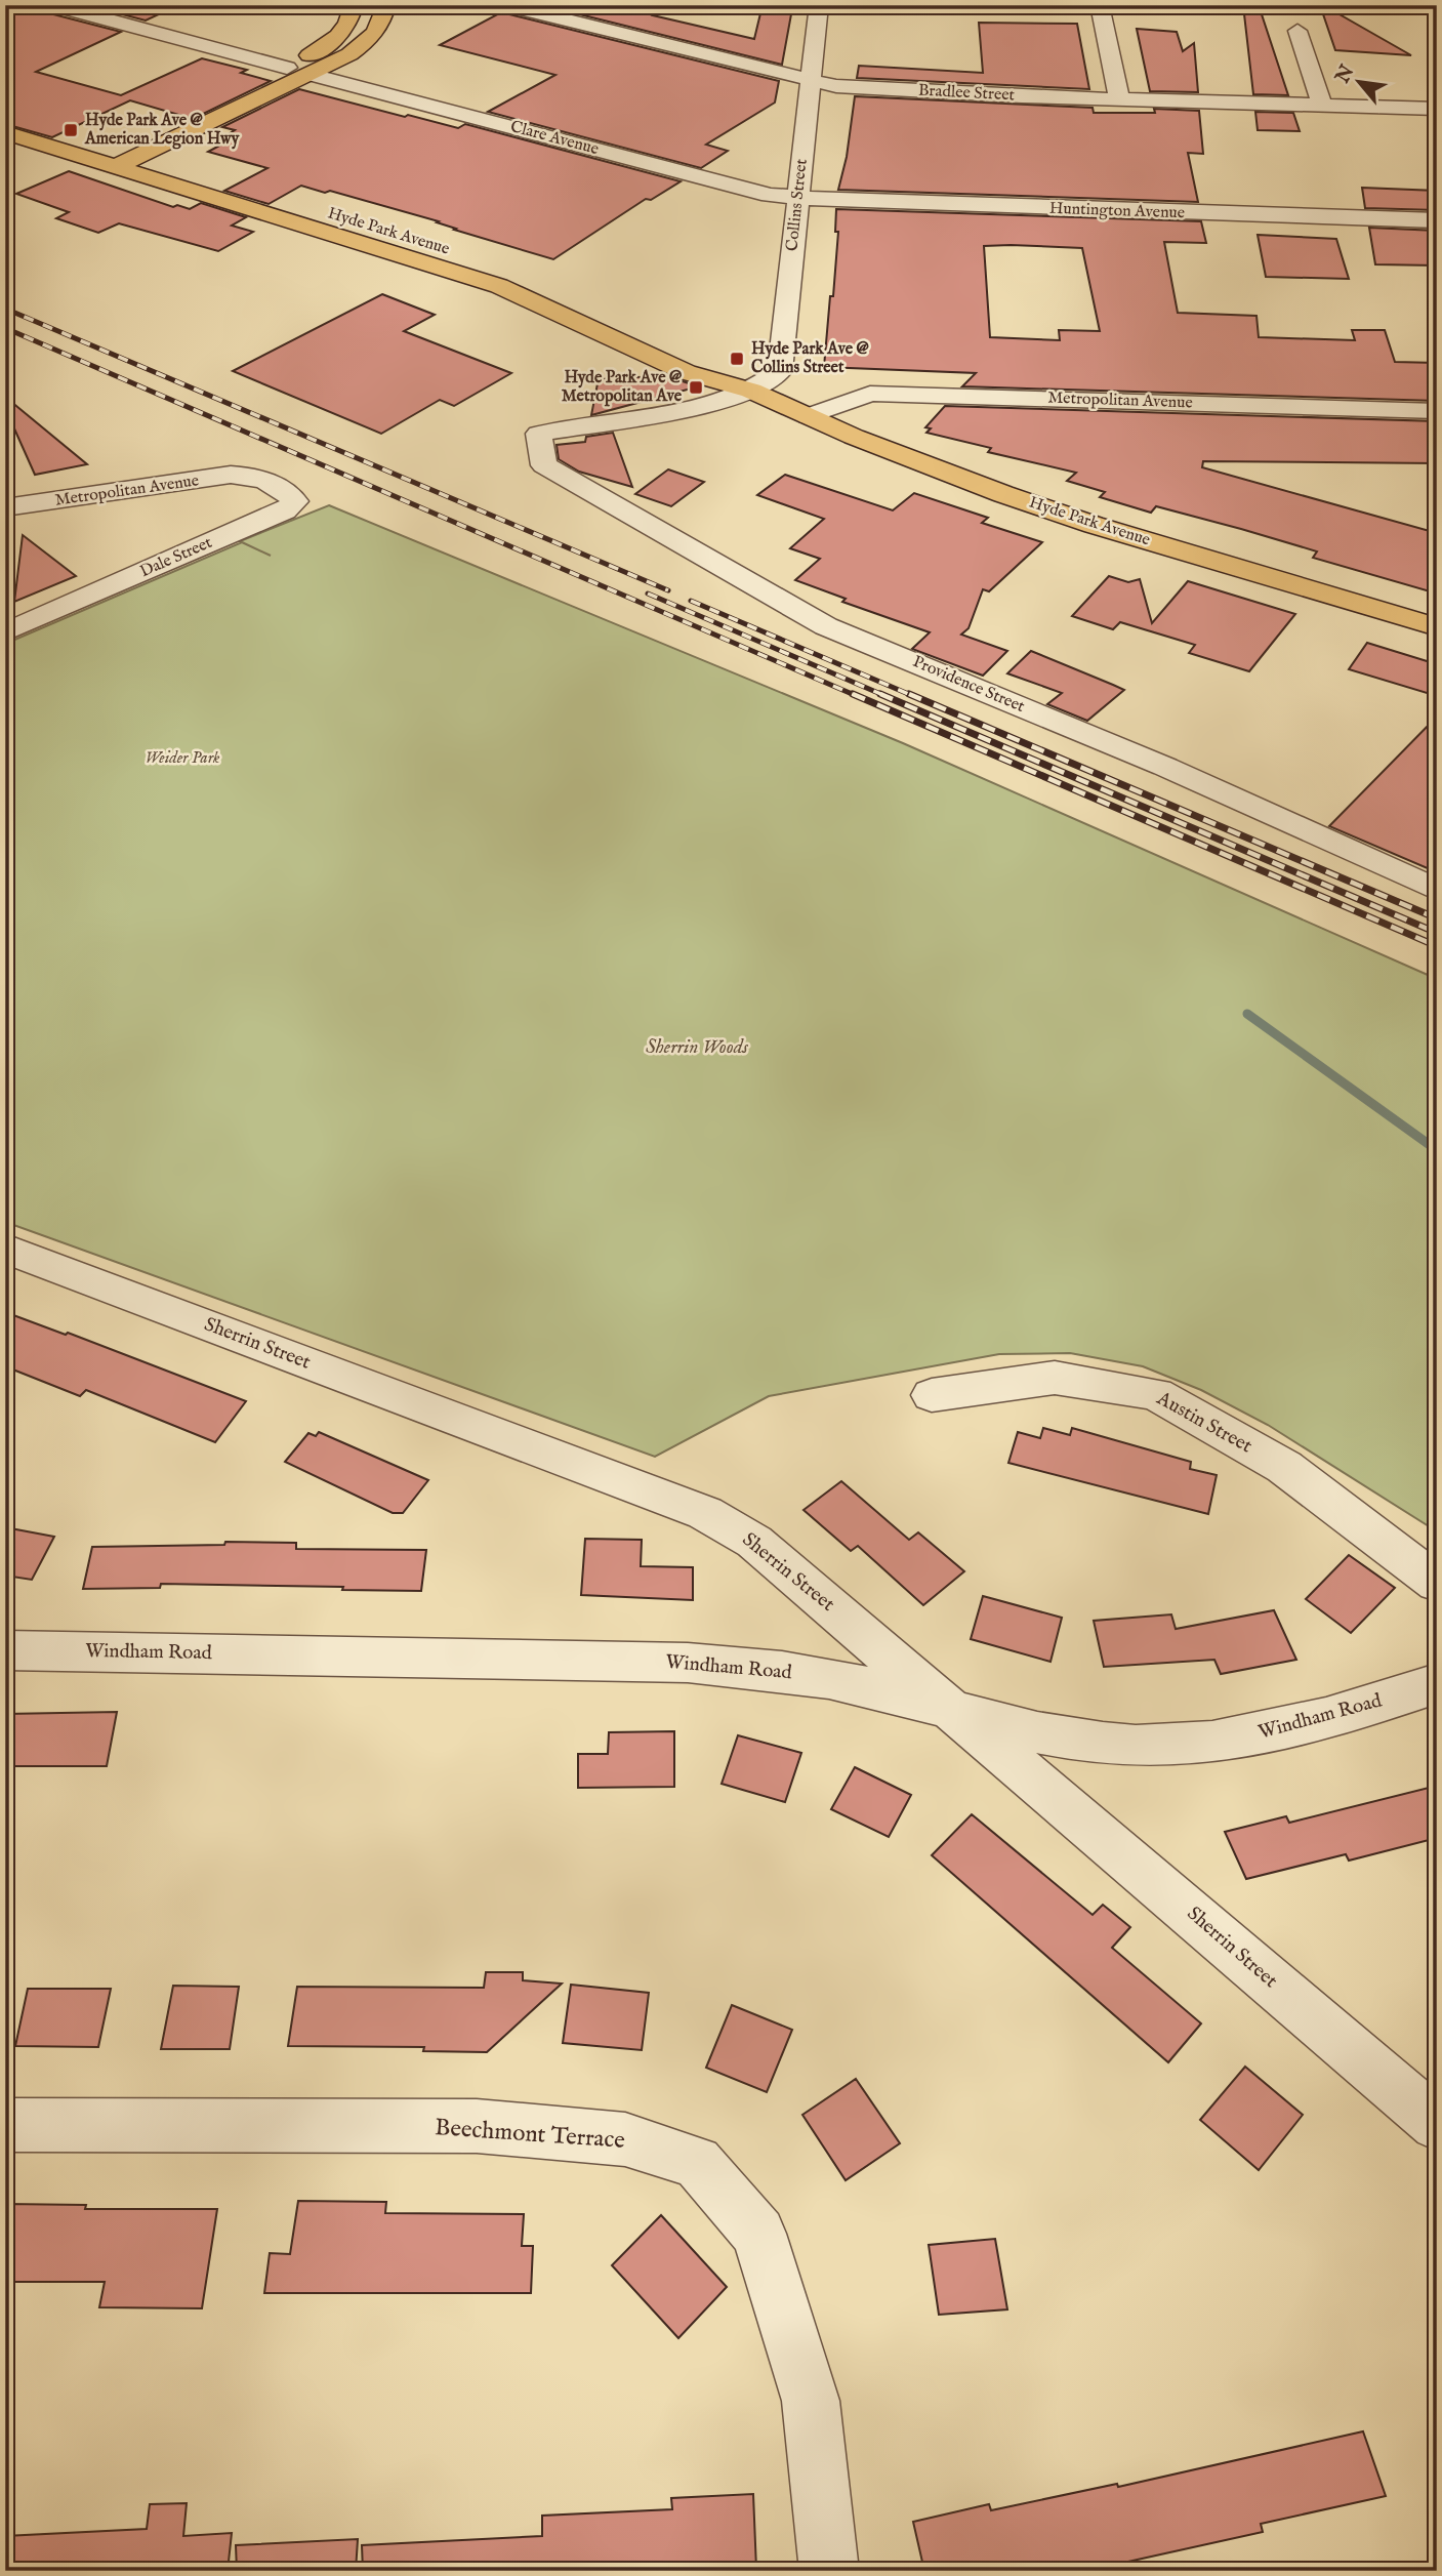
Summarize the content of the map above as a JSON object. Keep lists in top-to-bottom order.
{
  "streets": {
    "main road": ["Hyde Park Avenue"],
    "street": [
      "Bradlee Street",
      "Clare Avenue",
      "Collins Street",
      "Huntington Avenue",
      "Metropolitan Avenue",
      "Dale Street",
      "Providence Street",
      "Sherrin Street",
      "Austin Street",
      "Windham Road",
      "Beechmont Terrace"
    ]
  },
  "crossings": [
    ["Bradlee Street", "Collins Street"],
    ["Clare Avenue", "Collins Street"],
    ["Clare Avenue", "Huntington Avenue"],
    ["Collins Street", "Huntington Avenue"],
    ["Collins Street", "Hyde Park Avenue"],
    ["Collins Street", "Providence Street"],
    ["Hyde Park Avenue", "Metropolitan Avenue"],
    ["Hyde Park Avenue", "Providence Street"],
    ["Metropolitan Avenue", "Dale Street"],
    ["Sherrin Street", "Windham Road"]
  ],
  "parks": ["Weider Park", "Sherrin Woods"],
  "places": {
    "transit": ["Hyde Park Ave @ American Legion Hwy", "Hyde Park Ave @ Collins Street", "Hyde Park Ave @ Metropolitan Ave"]
  },
  "north": "top left"
}
